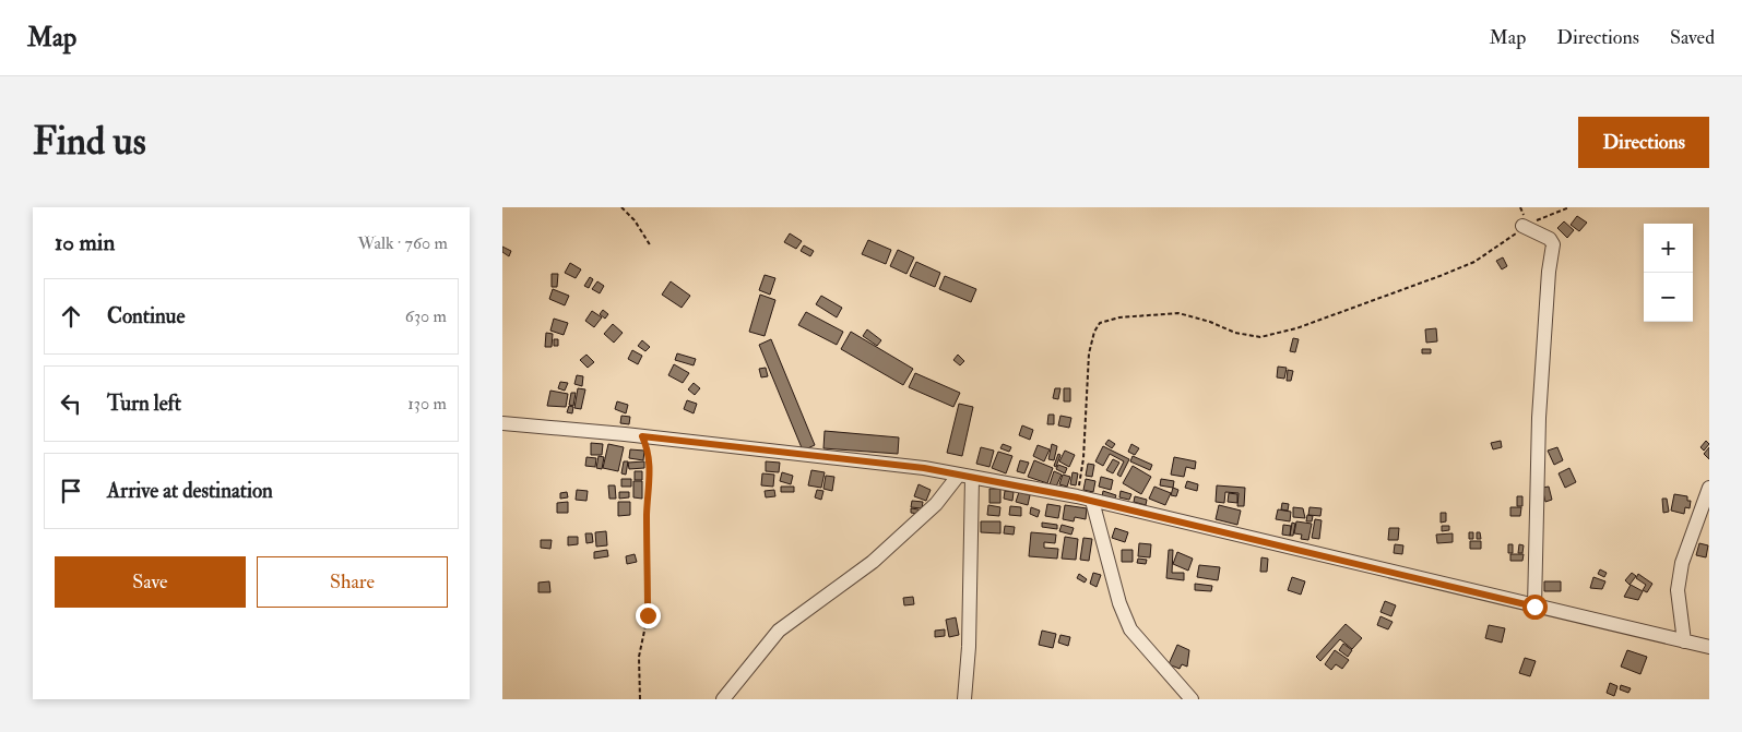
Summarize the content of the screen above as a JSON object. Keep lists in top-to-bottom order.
{
  "page": {
    "header": "Map",
    "nav": ["Map", "Directions", "Saved"],
    "buttons": [
      "Directions",
      ["Save", "Share"]
    ],
    "title": "Find us",
    "heading": ["10 min", "Walk · 760 m"],
    "map_buttons": ["+", "−"],
    "list": [
      ["Continue", "630 m"],
      ["Turn left", "130 m"],
      "Arrive at destination"
    ]
  }
}
